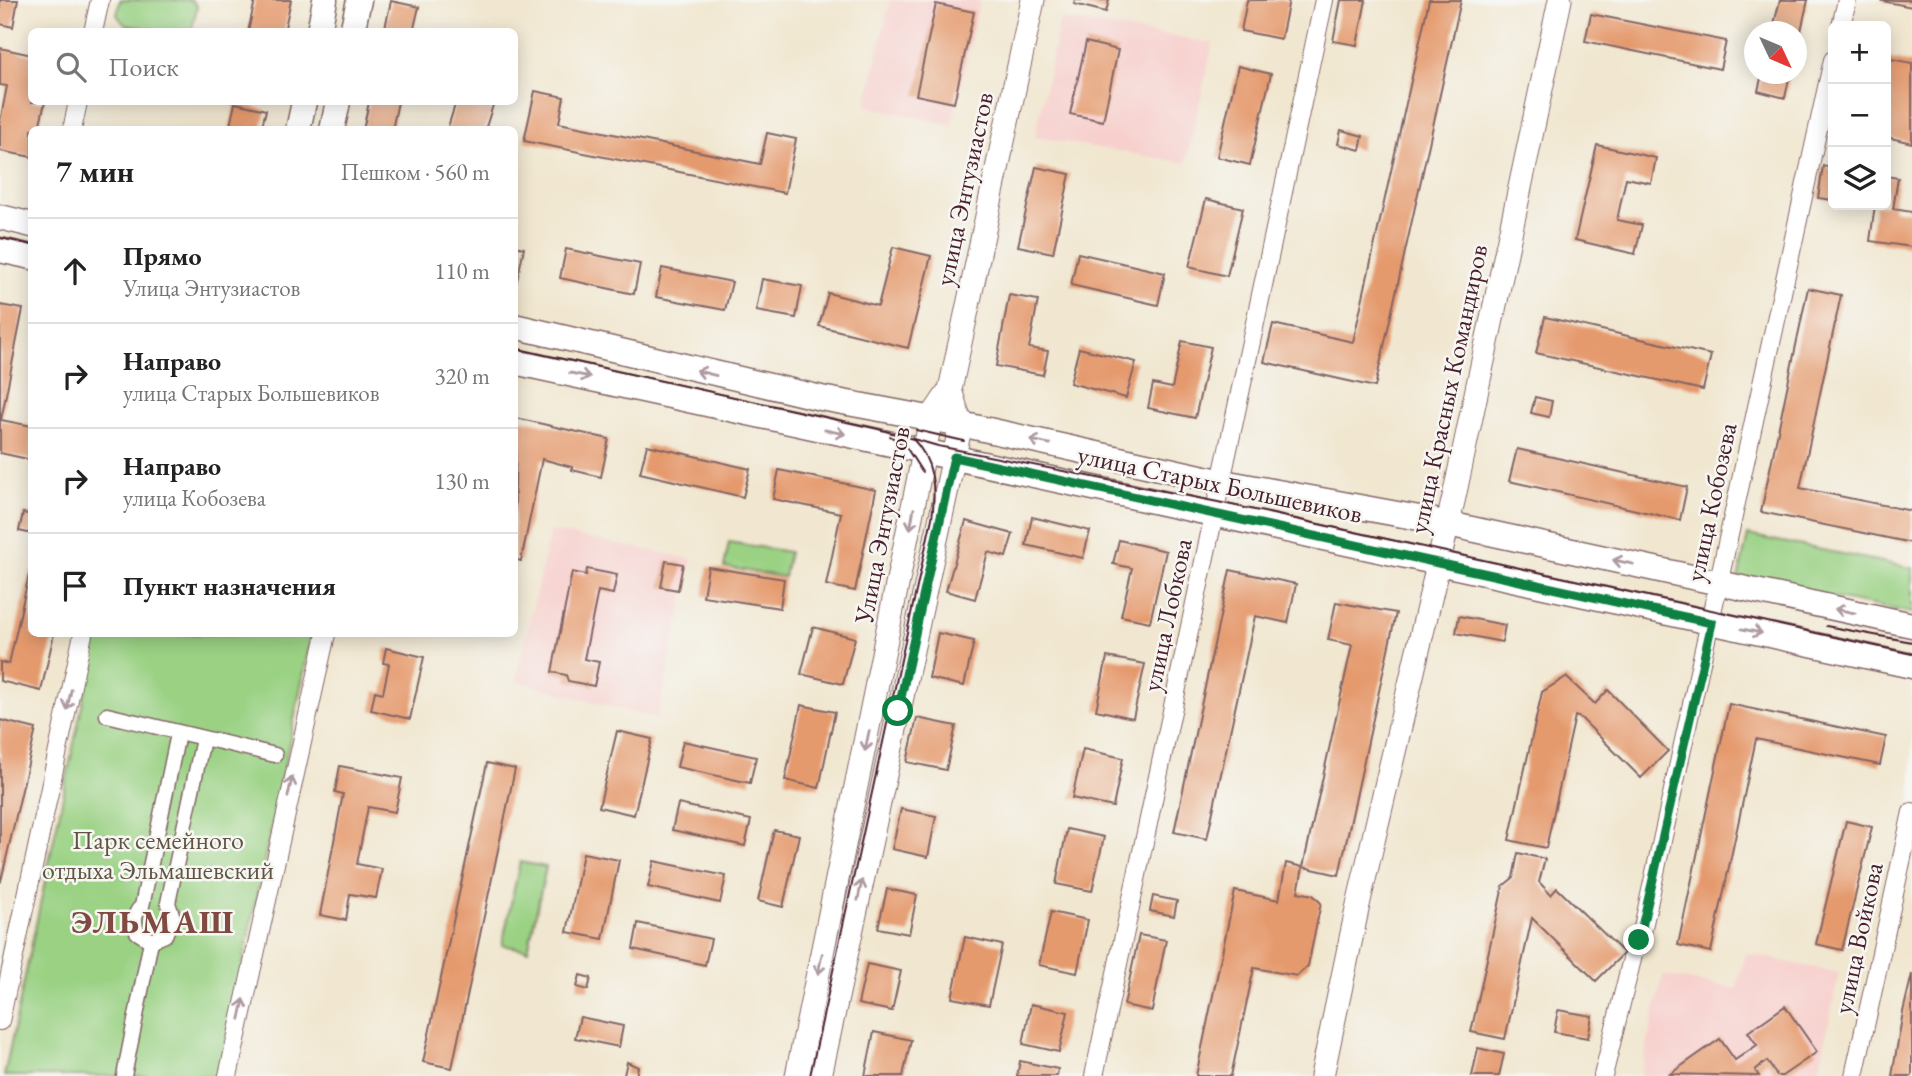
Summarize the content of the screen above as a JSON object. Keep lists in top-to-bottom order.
{
  "streets": {
    "main road": ["улица Старых Большевиков"],
    "street": [
      "улица Энтузиастов",
      "улица Красных Командиров",
      "улица Кобозева",
      "Улица Энтузиастов",
      "улица Лобкова",
      "улица Войкова"
    ]
  },
  "crossings": [
    ["улица Энтузиастов", "Улица Энтузиастов"],
    ["улица Красных Командиров", "улица Старых Большевиков"],
    ["улица Старых Большевиков", "улица Кобозева"],
    ["улица Старых Большевиков", "Улица Энтузиастов"],
    ["улица Старых Большевиков", "улица Лобкова"]
  ],
  "districts": ["ЭЛЬМАШ"],
  "parks": ["Парк семейного отдыха Эльмашевский"],
  "north": "bottom right",
  "page": {
    "map_buttons": ["+", "−"],
    "search": "Поиск",
    "heading": ["7 мин", "Пешком · 560 m"],
    "list": [
      ["Прямо", "Улица Энтузиастов", "110 m"],
      ["Направо", "улица Старых Большевиков", "320 m"],
      ["Направо", "улица Кобозева", "130 m"],
      "Пункт назначения"
    ]
  }
}
